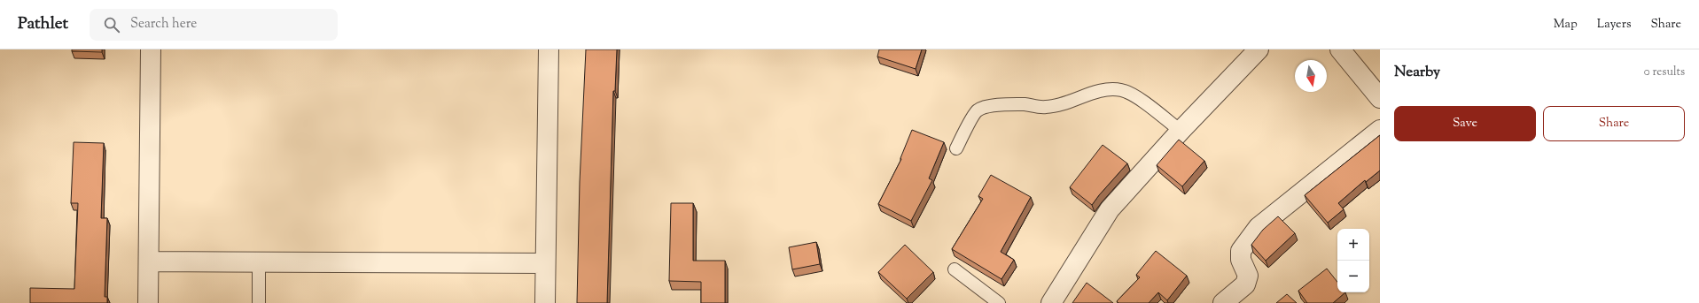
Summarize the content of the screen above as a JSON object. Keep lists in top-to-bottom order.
{
  "north": "bottom",
  "page": {
    "header": "Pathlet",
    "search": "Search here",
    "nav": ["Map", "Layers", "Share"],
    "heading": ["Nearby", "0 results"],
    "buttons": ["Save", "Share"],
    "map_buttons": ["+", "−"]
  }
}
